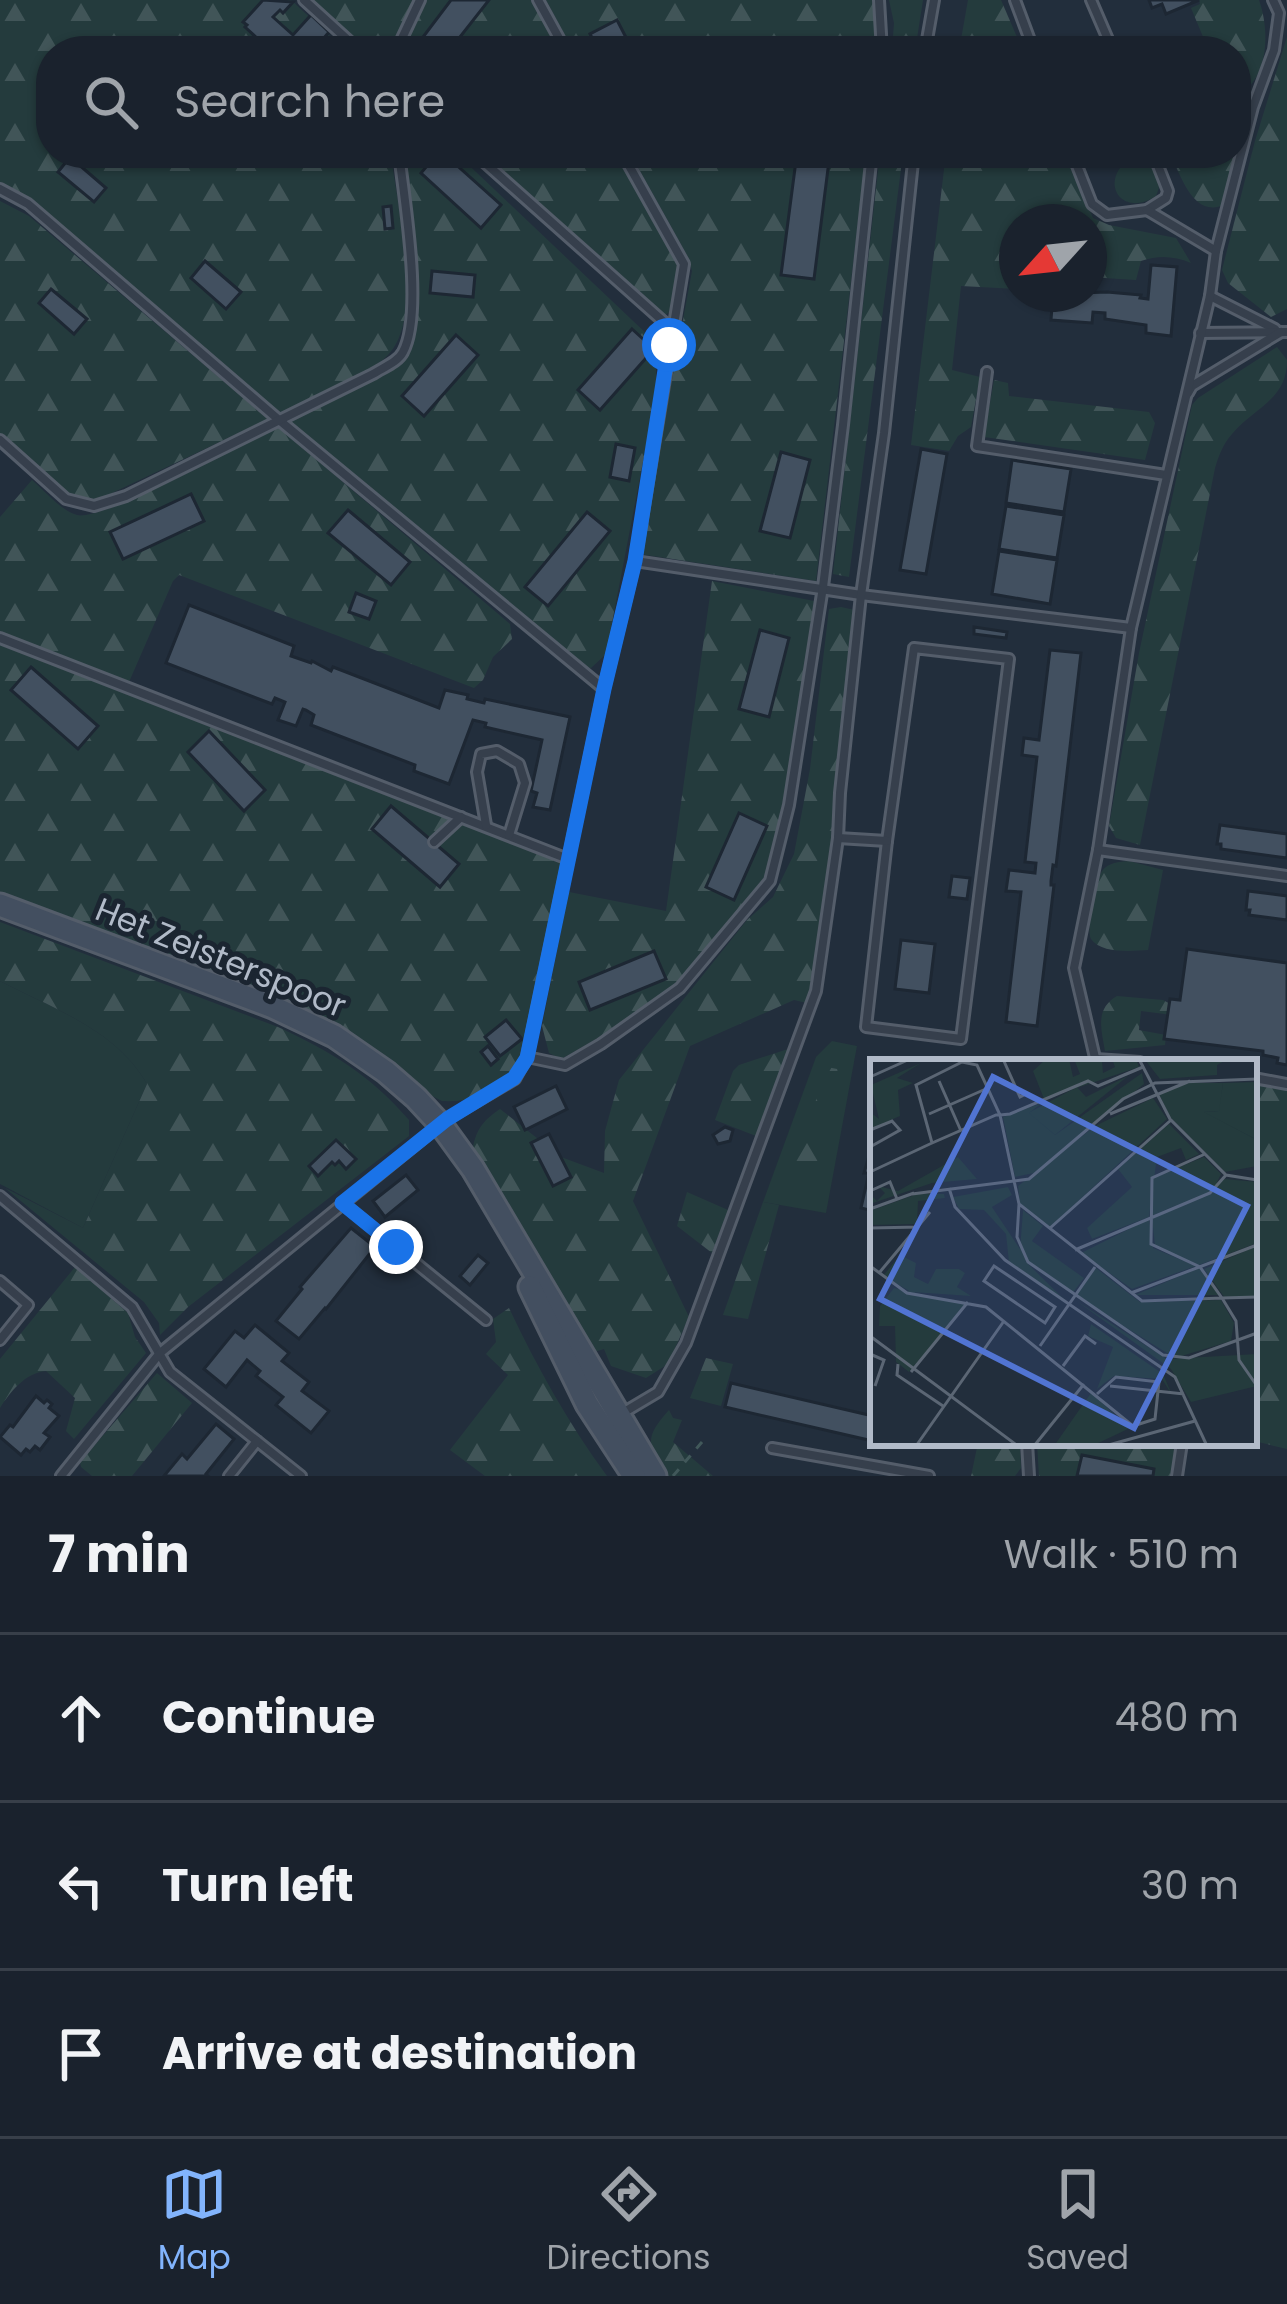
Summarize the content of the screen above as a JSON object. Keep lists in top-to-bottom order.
{
  "streets": {
    "street": ["Het Zeisterspoor"]
  },
  "north": "bottom left",
  "page": {
    "search": "Search here",
    "heading": ["7 min", "Walk · 510 m"],
    "list": [
      ["Continue", "480 m"],
      ["Turn left", "30 m"],
      "Arrive at destination"
    ],
    "nav": ["Map", "Directions", "Saved"]
  }
}
